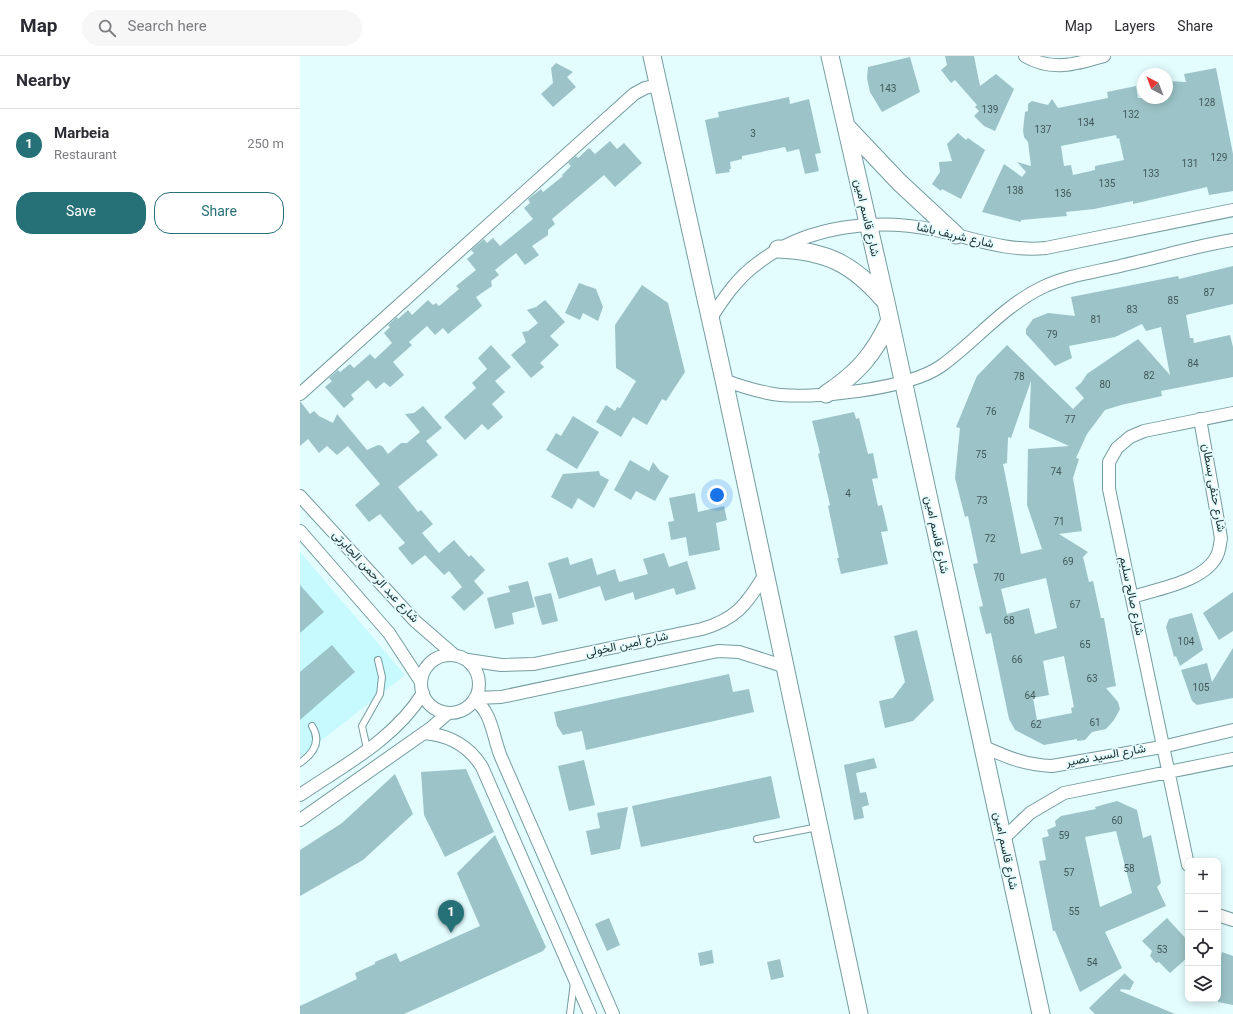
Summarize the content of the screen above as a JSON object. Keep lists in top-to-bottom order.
{
  "streets": {
    "main road": ["شارع قاسم امين"],
    "street": [
      "شارع شريف باشا",
      "شارع حنفى بسطان",
      "شارع عبد الرحمن الجابرتى",
      "شارع صالح سليم",
      "شارع أمين الخولى",
      "شارع السيد نصير"
    ]
  },
  "crossings": [
    ["شارع قاسم امين", "شارع شريف باشا"],
    ["شارع قاسم امين", "شارع السيد نصير"],
    ["شارع حنفى بسطان", "شارع صالح سليم"],
    ["شارع عبد الرحمن الجابرتى", "شارع أمين الخولى"],
    ["شارع صالح سليم", "شارع السيد نصير"]
  ],
  "house_numbers": [
    "143",
    "128",
    "139",
    "132",
    "134",
    "137",
    "3",
    "129",
    "131",
    "133",
    "135",
    "138",
    "136",
    "87",
    "85",
    "83",
    "81",
    "79",
    "84",
    "82",
    "78",
    "80",
    "76",
    "77",
    "75",
    "74",
    "4",
    "73",
    "71",
    "72",
    "69",
    "70",
    "67",
    "68",
    "104",
    "65",
    "66",
    "63",
    "105",
    "64",
    "61",
    "62",
    "60",
    "59",
    "58",
    "57",
    "55",
    "53",
    "54"
  ],
  "north": "top left",
  "page": {
    "header": "Map",
    "search": "Search here",
    "nav": ["Map", "Layers", "Share"],
    "heading": "Nearby",
    "list": [
      {
        "mark": "1",
        "name": "Marbeia",
        "note": "Restaurant",
        "value": "250 m"
      }
    ],
    "buttons": ["Save", "Share"],
    "map_buttons": ["+", "−"],
    "pins": "1"
  }
}
